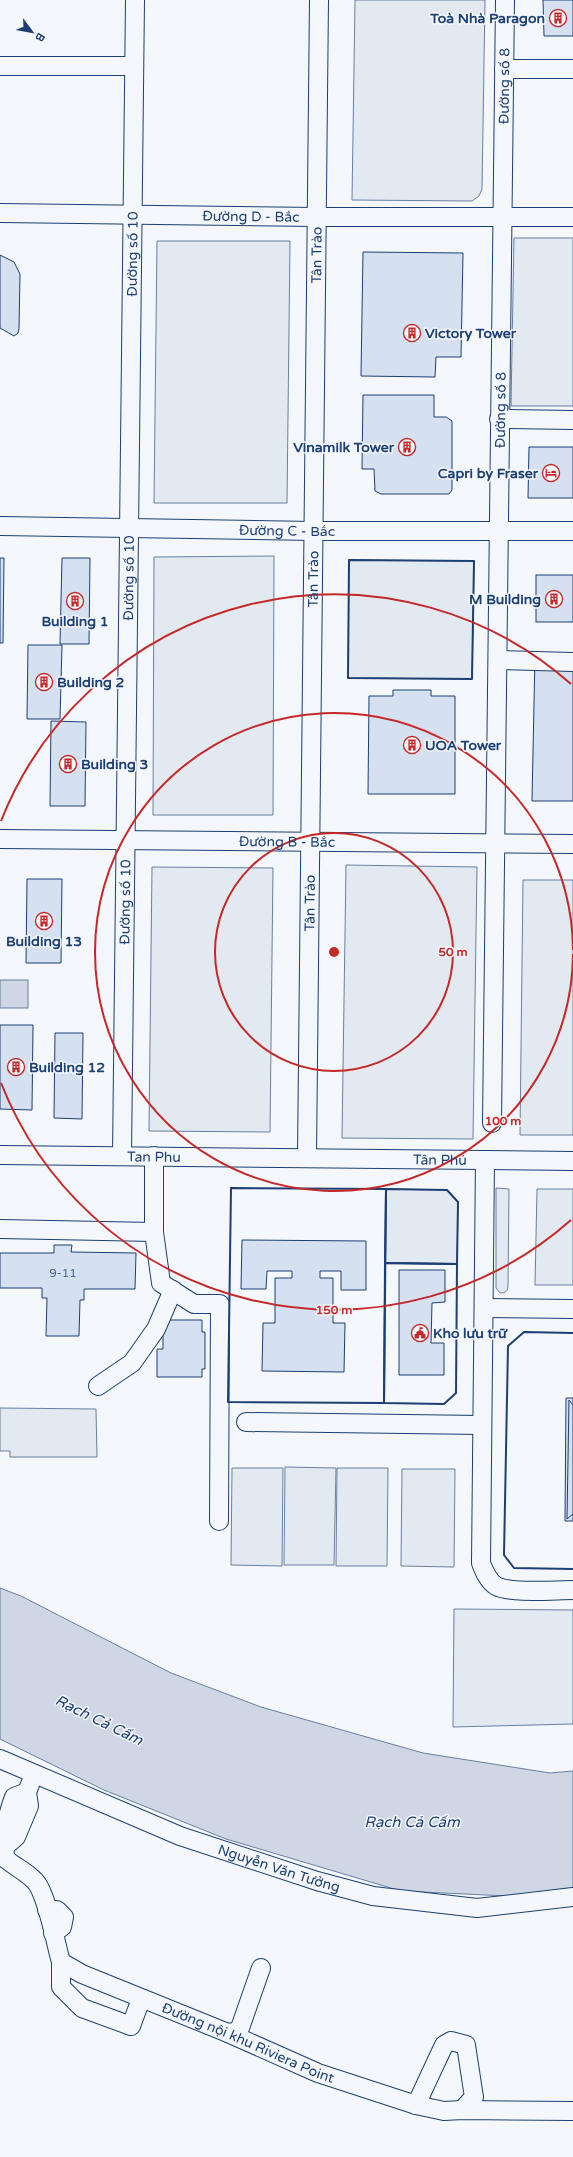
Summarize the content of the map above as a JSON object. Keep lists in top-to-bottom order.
{
  "streets": {
    "street": [
      "Đường số 8",
      "Đường D - Bắc",
      "Đường số 10",
      "Tân Trào",
      "Đường C - Bắc",
      "Đường B - Bắc",
      "Tan Phu",
      "Tân Phú",
      "Nguyễn Văn Tưởng",
      "Đường nội khu Riviera Point"
    ]
  },
  "crossings": [
    ["Đường số 8", "Đường D - Bắc"],
    ["Đường số 8", "Đường C - Bắc"],
    ["Đường số 8", "Đường B - Bắc"],
    ["Đường D - Bắc", "Đường số 10"],
    ["Đường D - Bắc", "Tân Trào"],
    ["Đường số 10", "Đường C - Bắc"],
    ["Đường số 10", "Đường B - Bắc"],
    ["Đường số 10", "Tan Phu"],
    ["Tân Trào", "Đường C - Bắc"],
    ["Tân Trào", "Đường B - Bắc"],
    ["Tân Trào", "Tan Phu"],
    ["Tân Trào", "Tân Phú"],
    ["Tan Phu", "Tân Phú"]
  ],
  "water": ["Rạch Cả Cấm"],
  "places": {
    "building": [
      "Toà Nhà Paragon",
      "Victory Tower",
      "Vinamilk Tower",
      "M Building",
      "Building 1",
      "Building 2",
      "UOA Tower",
      "Building 3",
      "Building 13",
      "Building 12"
    ],
    "hotel": ["Capri by Fraser"],
    "public building": ["Kho lưu trữ"]
  },
  "house_numbers": ["9-11"],
  "north": "bottom right",
  "rings": ["50 m", "100 m", "150 m"]
}
